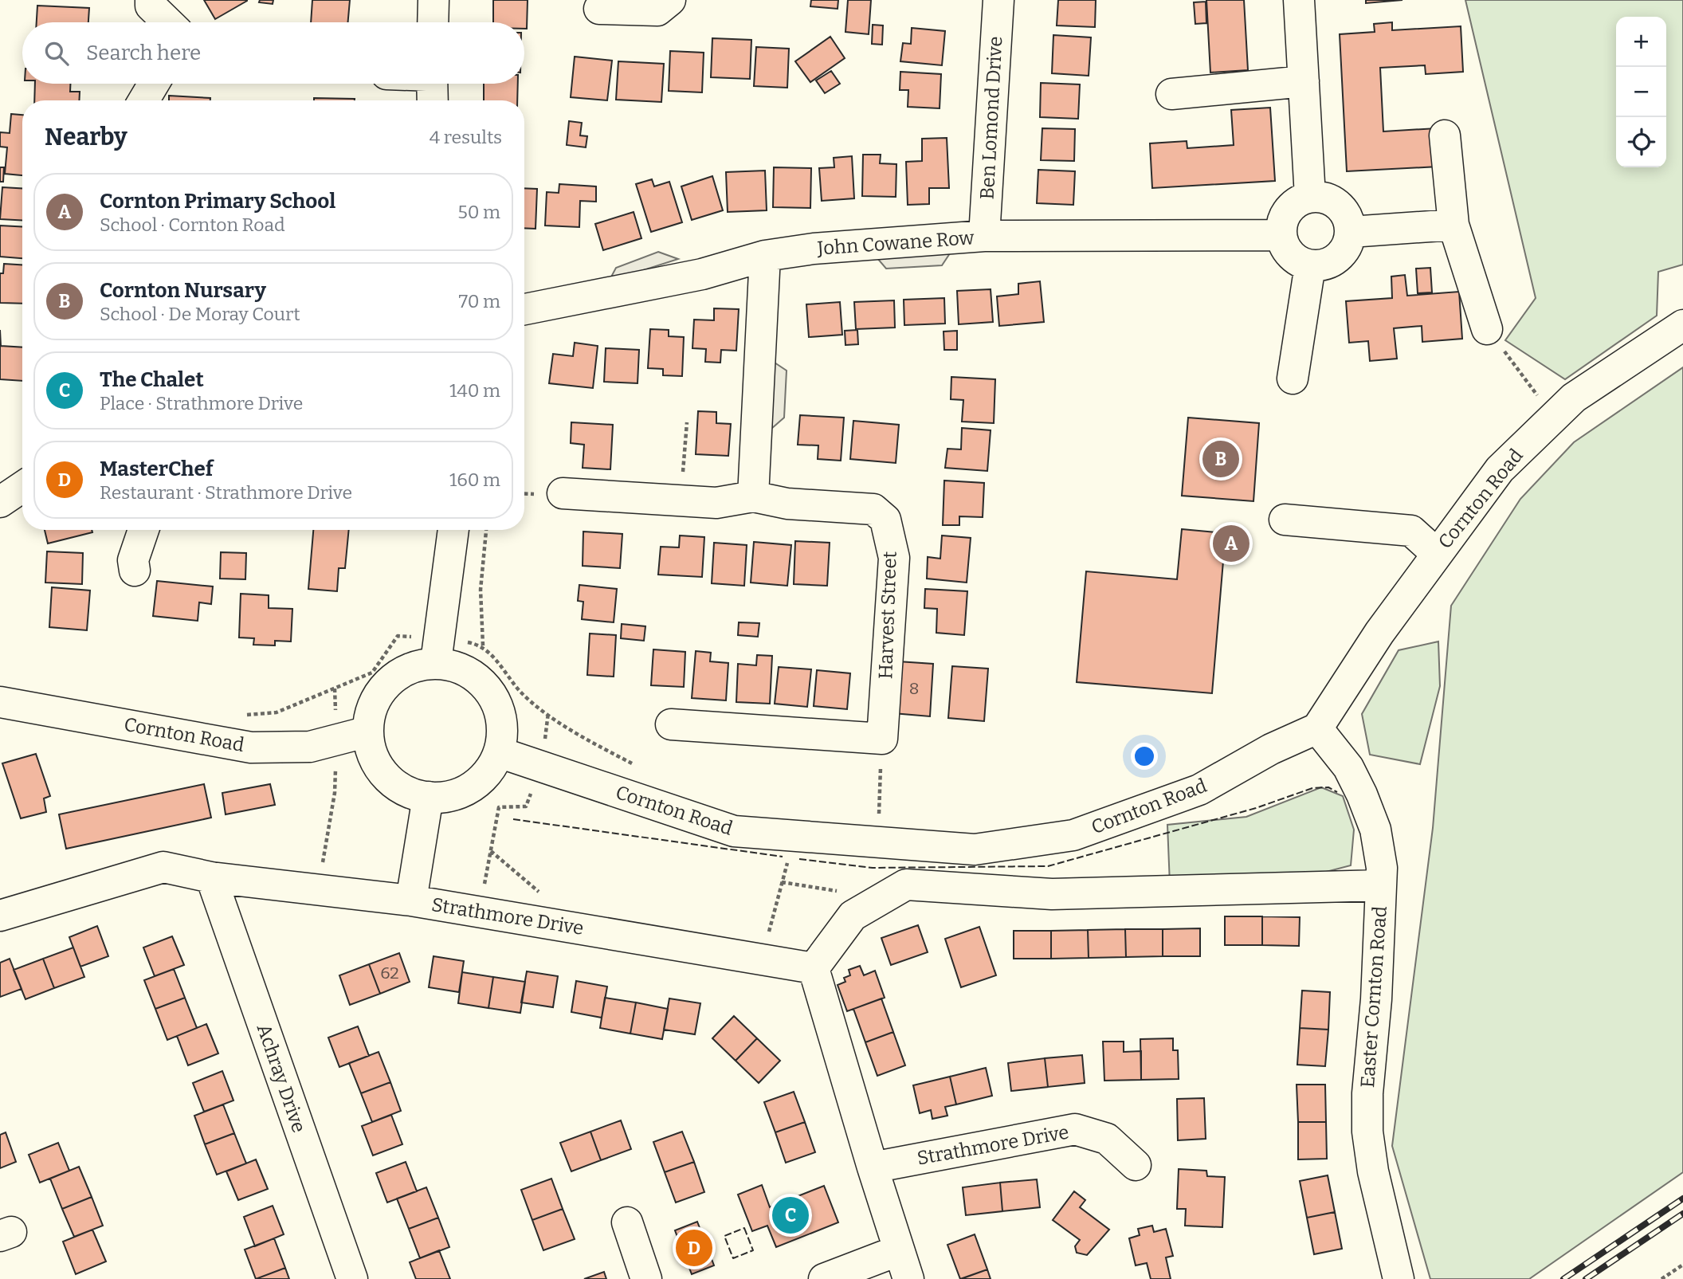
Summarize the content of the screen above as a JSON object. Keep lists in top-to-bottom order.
{
  "streets": {
    "street": [
      "Ben Lomond Drive",
      "John Cowane Row",
      "Cornton Road",
      "Harvest Street",
      "Strathmore Drive",
      "Easter Cornton Road",
      "Achray Drive"
    ]
  },
  "crossings": [
    ["Ben Lomond Drive", "John Cowane Row"],
    ["Cornton Road", "Easter Cornton Road"],
    ["Strathmore Drive", "Achray Drive"]
  ],
  "house_numbers": ["8", "62"],
  "page": {
    "map_buttons": ["+", "−"],
    "search": "Search here",
    "heading": ["Nearby", "4 results"],
    "list": [
      {
        "mark": "A",
        "name": "Cornton Primary School",
        "note": "School · Cornton Road",
        "value": "50 m"
      },
      {
        "mark": "B",
        "name": "Cornton Nursary",
        "note": "School · De Moray Court",
        "value": "70 m"
      },
      {
        "mark": "C",
        "name": "The Chalet",
        "note": "Place · Strathmore Drive",
        "value": "140 m"
      },
      {
        "mark": "D",
        "name": "MasterChef",
        "note": "Restaurant · Strathmore Drive",
        "value": "160 m"
      }
    ],
    "pins": [
      "B",
      "A",
      "C",
      "D"
    ]
  }
}
